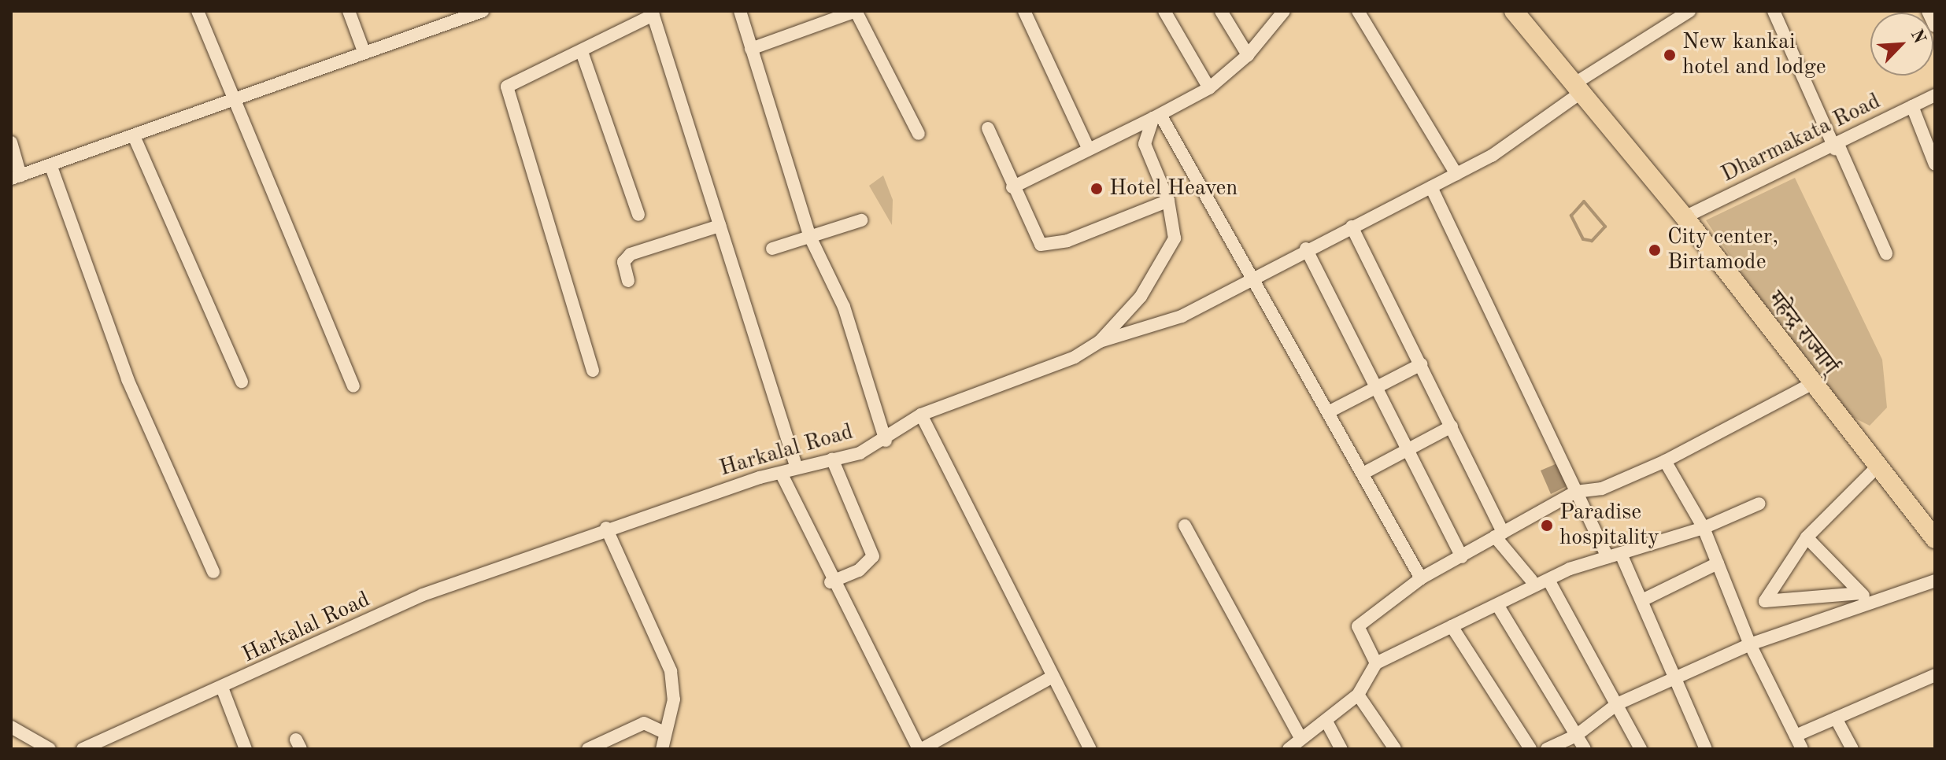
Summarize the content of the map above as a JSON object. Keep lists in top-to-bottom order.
{
  "streets": {
    "highway": ["महेन्द्र राज्मार्ग्"],
    "street": ["Dharmakata Road", "Harkalal Road"]
  },
  "crossings": [
    ["Dharmakata Road", "महेन्द्र राज्मार्ग्"]
  ],
  "places": [
    "New kankai hotel and lodge",
    "Hotel Heaven",
    "City center, Birtamode",
    "Paradise hospitality"
  ],
  "north": "top right"
}
